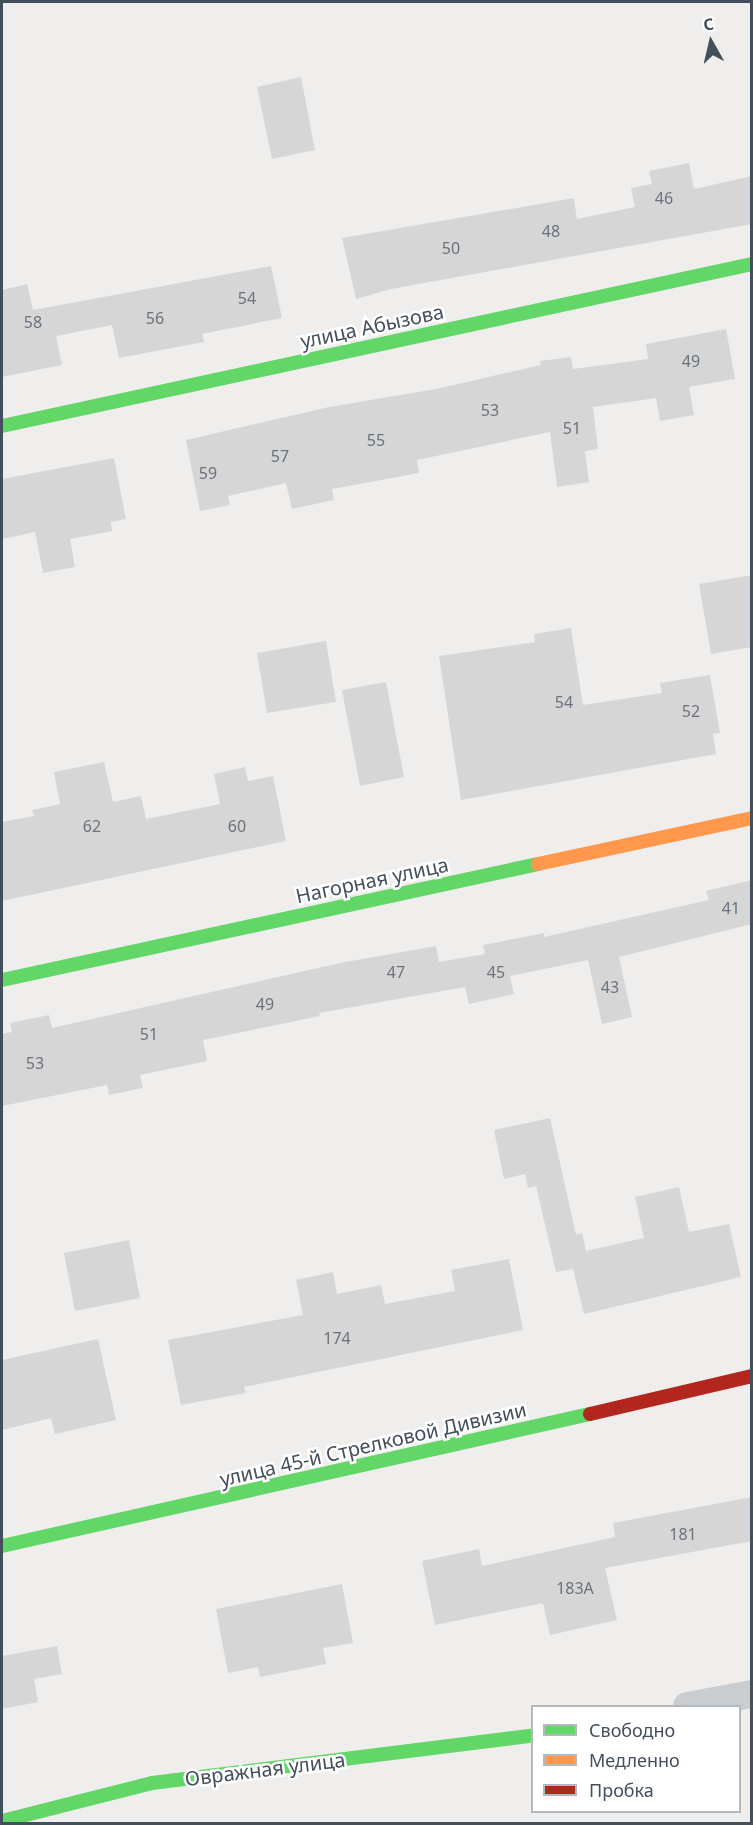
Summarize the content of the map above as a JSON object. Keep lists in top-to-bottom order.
{
  "streets": {
    "street": [
      "улица Абызова",
      "Нагорная улица",
      "улица 45-й Стрелковой Дивизии",
      "Овражная улица"
    ]
  },
  "house_numbers": [
    "46",
    "48",
    "50",
    "54",
    "56",
    "58",
    "49",
    "53",
    "51",
    "55",
    "57",
    "59",
    "54",
    "52",
    "62",
    "60",
    "41",
    "47",
    "45",
    "43",
    "49",
    "51",
    "53",
    "174",
    "181",
    "183А"
  ],
  "legend": ["Свободно", "Медленно", "Пробка"],
  "north": "top"
}
